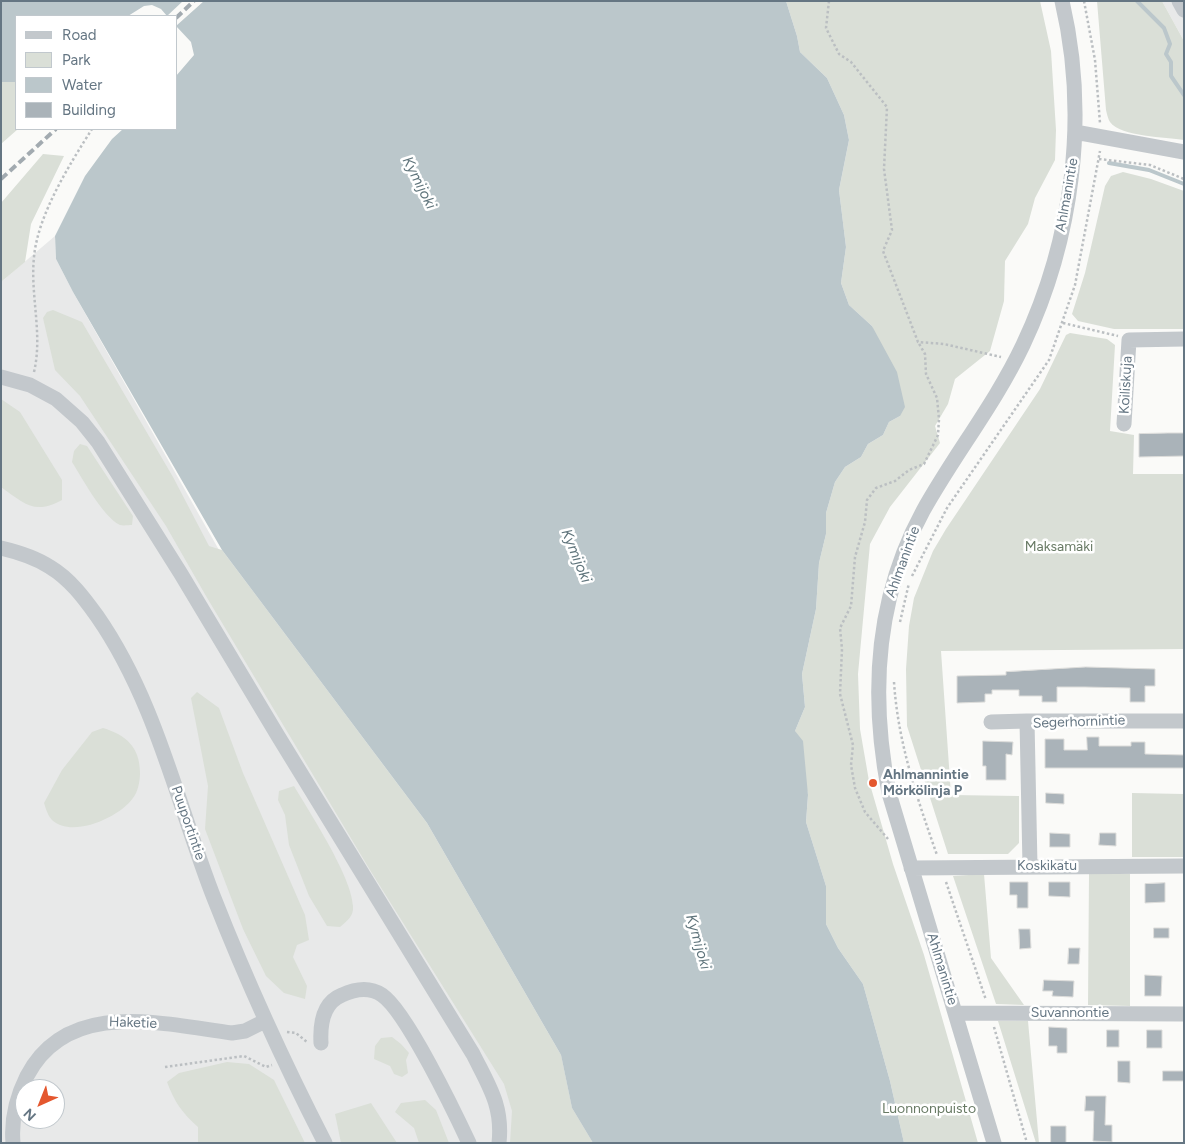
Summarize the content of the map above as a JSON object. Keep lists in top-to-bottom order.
{
  "streets": {
    "street": [
      "Ahlmanintie",
      "Koiliskuja",
      "Segerhornintie",
      "Puuportintie",
      "Koskikatu",
      "Suvannontie",
      "Haketie"
    ]
  },
  "crossings": [
    ["Ahlmanintie", "Koskikatu"],
    ["Ahlmanintie", "Suvannontie"],
    ["Segerhornintie", "Koskikatu"],
    ["Puuportintie", "Haketie"]
  ],
  "water": ["Kymijoki"],
  "parks": ["Maksamäki", "Luonnonpuisto"],
  "places": ["Ahlmannintie Mörkölinja P"],
  "legend": [
    "Road",
    "Park",
    "Water",
    "Building"
  ],
  "north": "bottom left"
}
